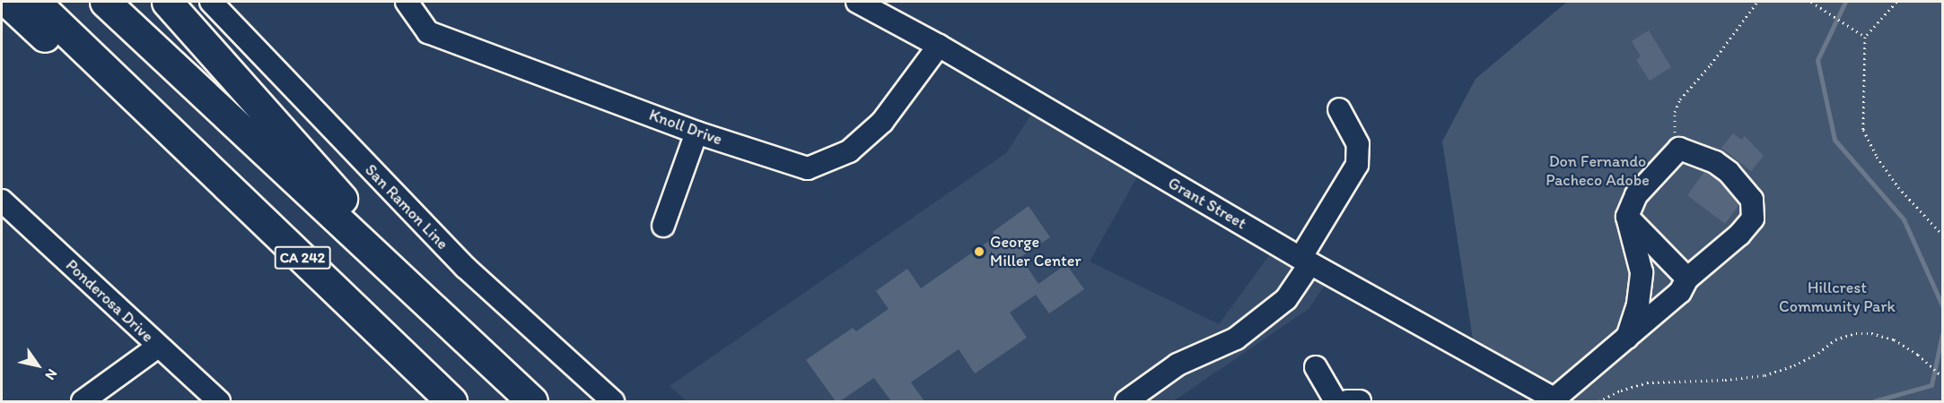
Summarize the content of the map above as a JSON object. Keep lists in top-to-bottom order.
{
  "streets": {
    "highway": ["CA 242"],
    "street": [
      "Knoll Drive",
      "Grant Street",
      "San Ramon Line",
      "Ponderosa Drive"
    ]
  },
  "crossings": [
    ["Knoll Drive", "Grant Street"]
  ],
  "parks": ["Don Fernando Pacheco Adobe", "Hillcrest Community Park"],
  "places": ["George Miller Center"],
  "north": "bottom right"
}
